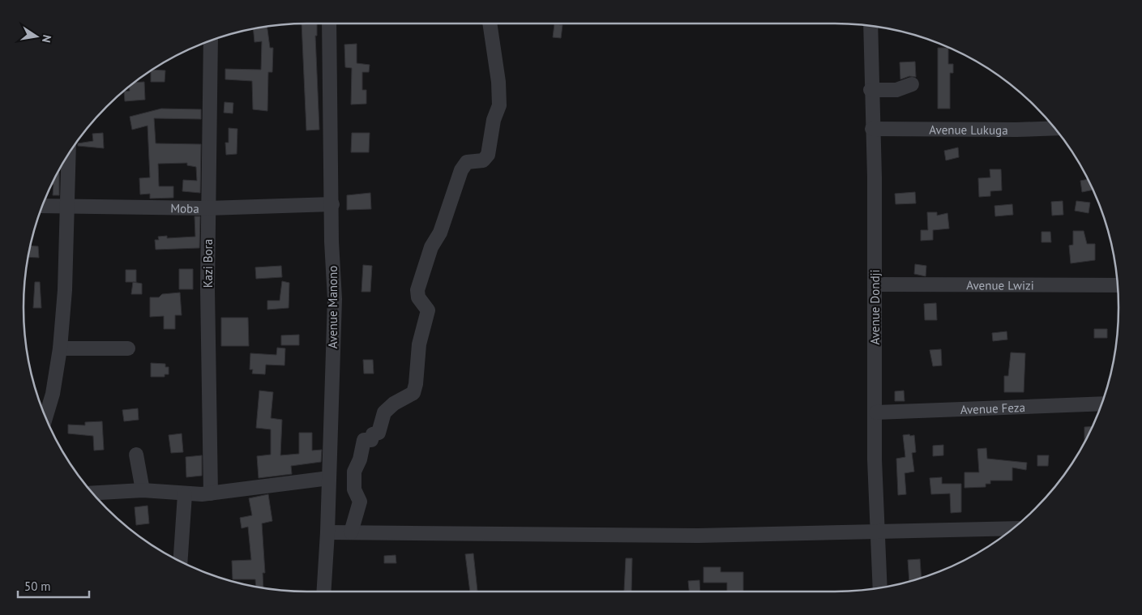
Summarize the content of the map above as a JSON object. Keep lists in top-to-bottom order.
{
  "streets": {
    "street": [
      "Avenue Lukuga",
      "Moba",
      "Kazi Bora",
      "Avenue Lwizi",
      "Avenue Manono",
      "Avenue Dondji",
      "Avenue Feza"
    ]
  },
  "crossings": [
    ["Avenue Lukuga", "Avenue Dondji"],
    ["Moba", "Kazi Bora"],
    ["Moba", "Avenue Manono"],
    ["Avenue Lwizi", "Avenue Dondji"],
    ["Avenue Dondji", "Avenue Feza"]
  ],
  "scale_bar": "50 m",
  "north": "right"
}
